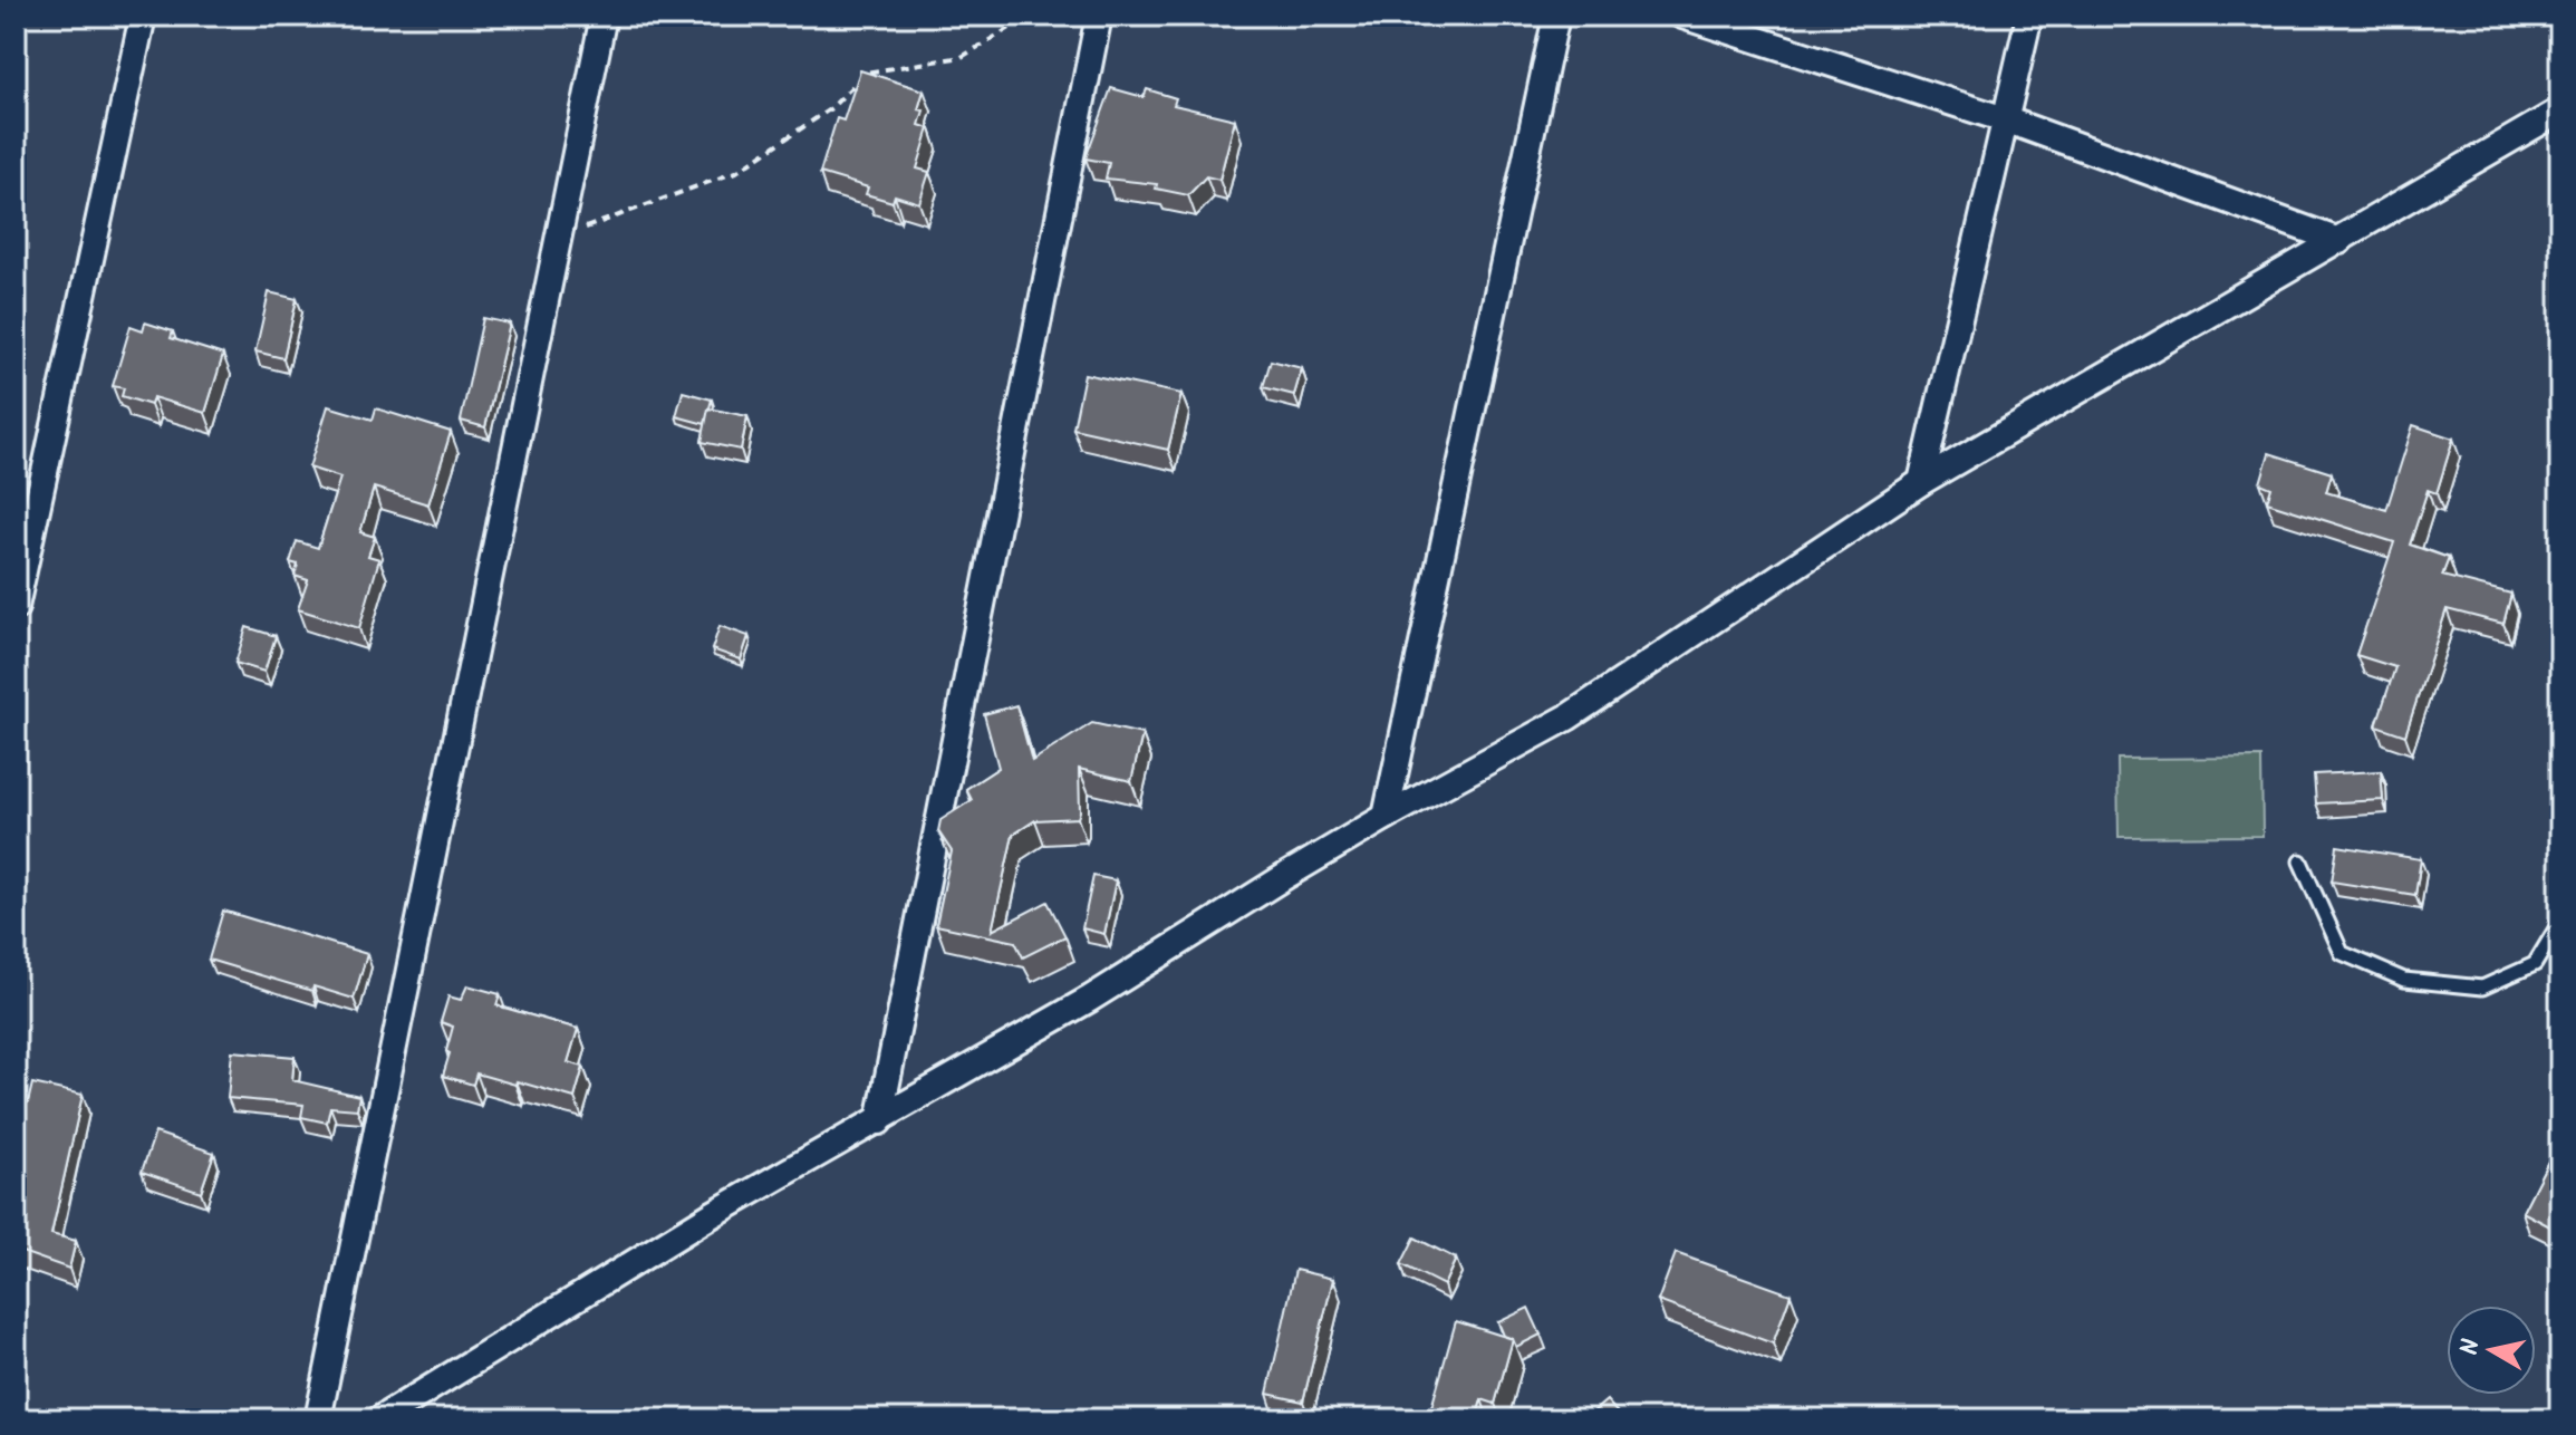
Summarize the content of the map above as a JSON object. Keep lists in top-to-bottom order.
{
  "north": "left"
}
